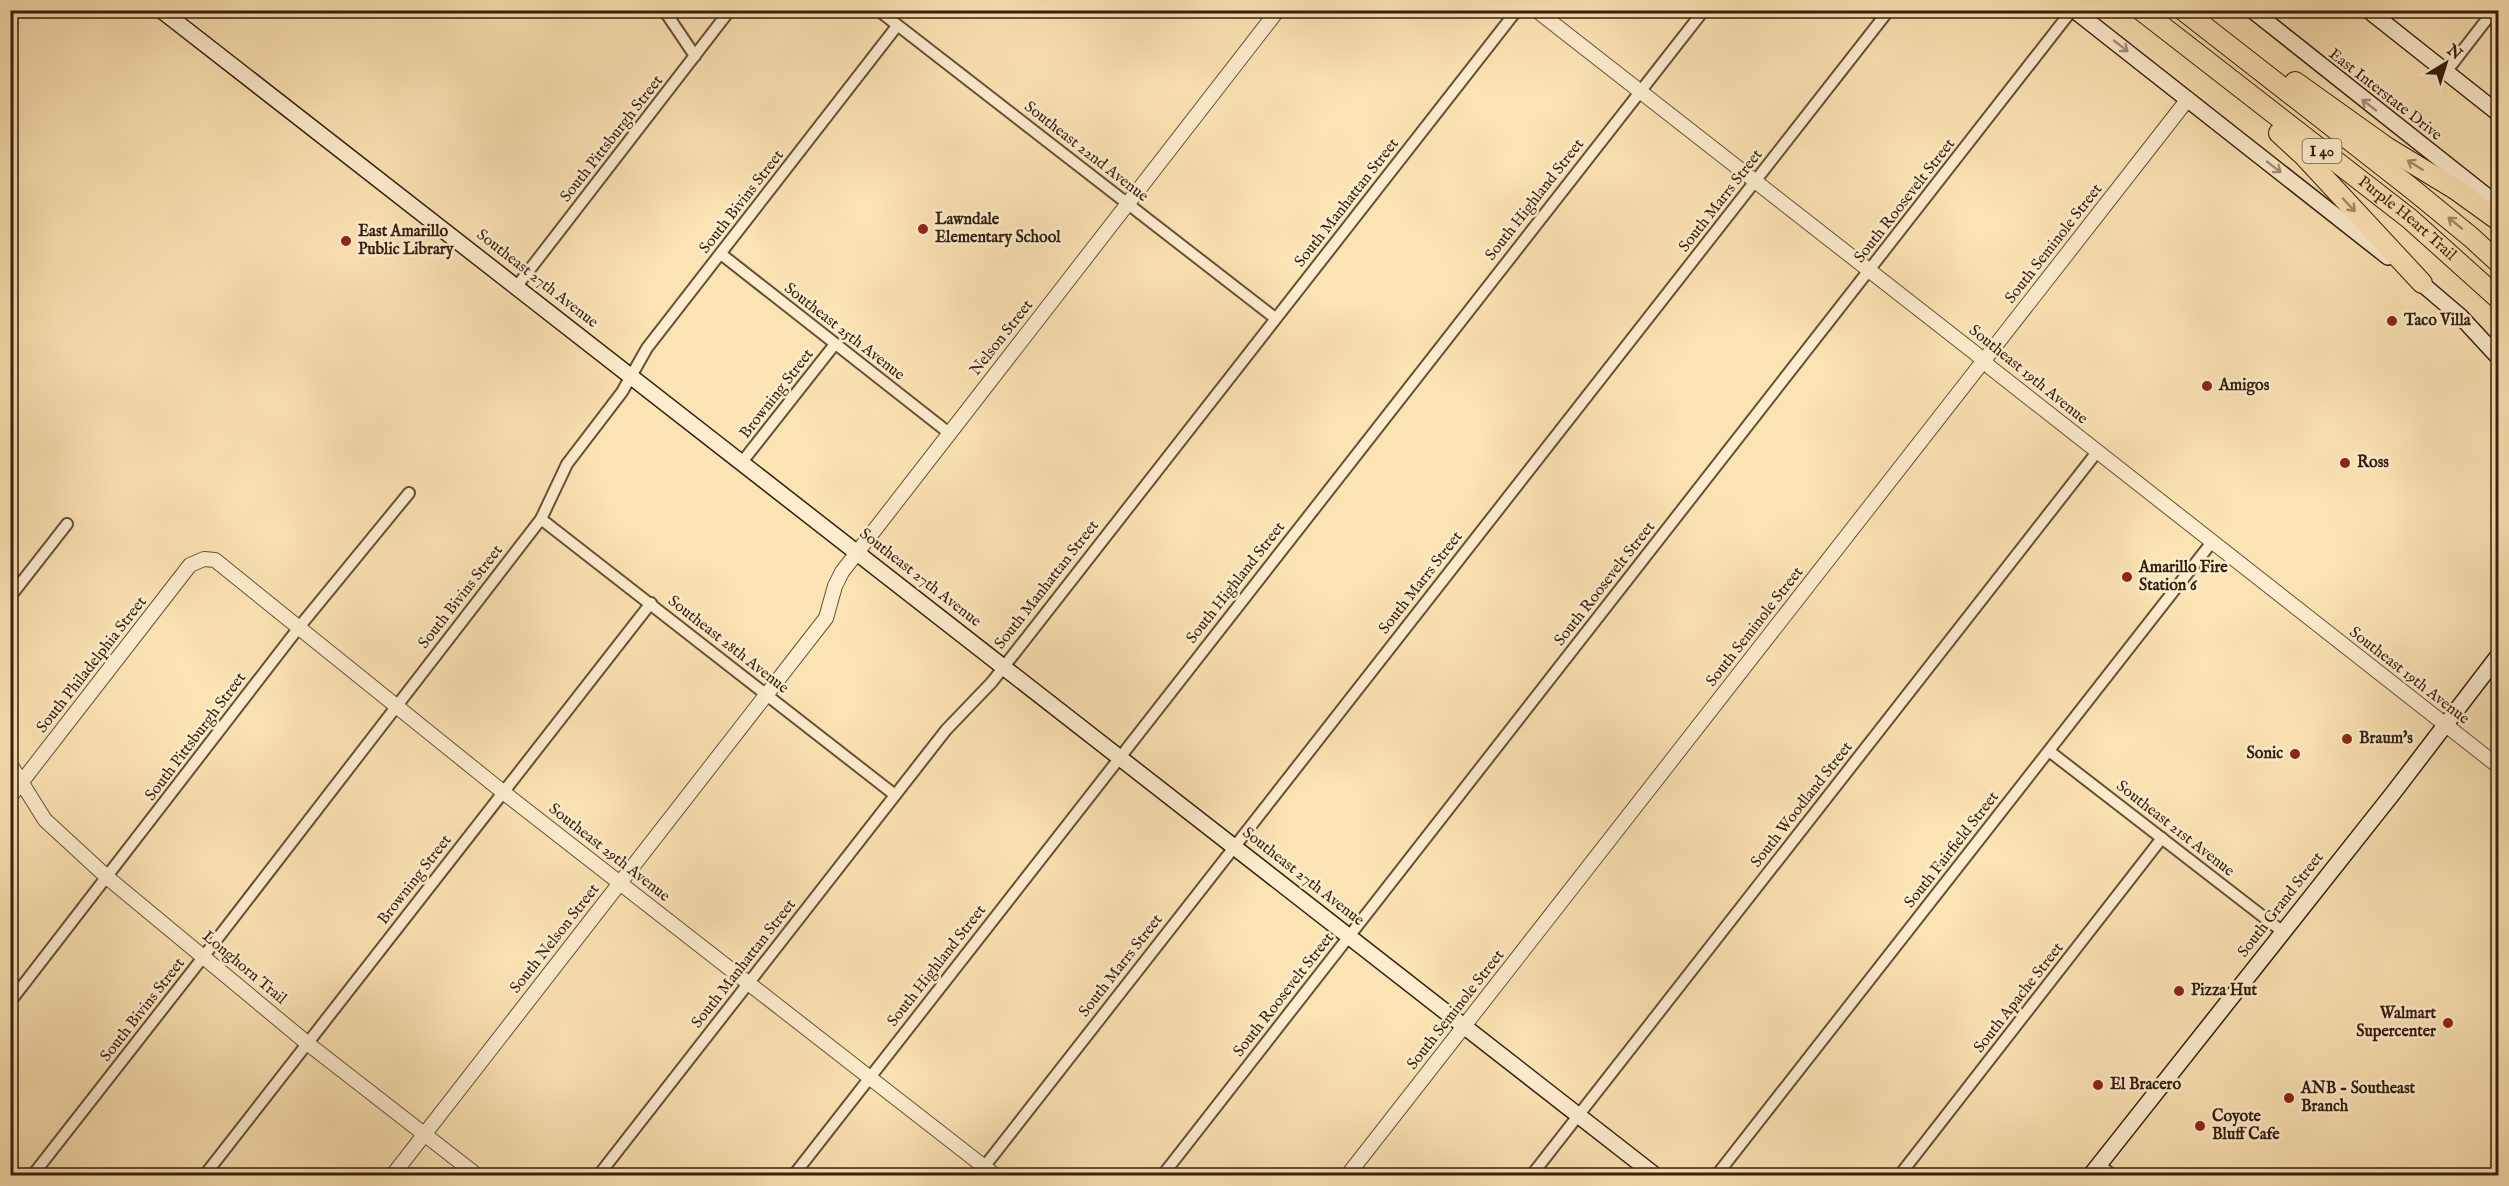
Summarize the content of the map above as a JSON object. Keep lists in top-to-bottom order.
{
  "streets": {
    "highway": ["I 40", "Purple Heart Trail"],
    "main road": ["East Interstate Drive", "Southeast 27th Avenue", "South Grand Street"],
    "street": [
      "South Pittsburgh Street",
      "Southeast 22nd Avenue",
      "South Highland Street",
      "South Marrs Street",
      "South Roosevelt Street",
      "South Bivins Street",
      "South Manhattan Street",
      "South Seminole Street",
      "Southeast 25th Avenue",
      "Nelson Street",
      "Southeast 19th Avenue",
      "Browning Street",
      "Southeast 28th Avenue",
      "South Philadelphia Street",
      "South Woodland Street",
      "Southeast 21st Avenue",
      "South Fairfield Street",
      "Southeast 29th Avenue",
      "South Nelson Street",
      "Longhorn Trail",
      "South Apache Street"
    ]
  },
  "crossings": [
    ["South Pittsburgh Street", "Southeast 27th Avenue"],
    ["South Pittsburgh Street", "Southeast 29th Avenue"],
    ["South Pittsburgh Street", "Longhorn Trail"],
    ["Southeast 22nd Avenue", "South Bivins Street"],
    ["Southeast 22nd Avenue", "South Manhattan Street"],
    ["Southeast 22nd Avenue", "Nelson Street"],
    ["South Highland Street", "Southeast 27th Avenue"],
    ["South Highland Street", "Southeast 19th Avenue"],
    ["South Highland Street", "Southeast 29th Avenue"],
    ["South Marrs Street", "Southeast 27th Avenue"],
    ["South Marrs Street", "Southeast 19th Avenue"],
    ["South Marrs Street", "Southeast 29th Avenue"],
    ["South Roosevelt Street", "Southeast 27th Avenue"],
    ["South Roosevelt Street", "Southeast 19th Avenue"],
    ["South Bivins Street", "Southeast 27th Avenue"],
    ["South Bivins Street", "Southeast 25th Avenue"],
    ["South Bivins Street", "Southeast 28th Avenue"],
    ["South Bivins Street", "Southeast 29th Avenue"],
    ["South Bivins Street", "Longhorn Trail"],
    ["South Manhattan Street", "Southeast 27th Avenue"],
    ["South Manhattan Street", "Southeast 28th Avenue"],
    ["South Manhattan Street", "Southeast 29th Avenue"],
    ["South Seminole Street", "Southeast 27th Avenue"],
    ["South Seminole Street", "Southeast 19th Avenue"],
    ["Southeast 27th Avenue", "Nelson Street"],
    ["Southeast 27th Avenue", "Browning Street"],
    ["Southeast 27th Avenue", "South Woodland Street"],
    ["Southeast 25th Avenue", "Nelson Street"],
    ["Southeast 25th Avenue", "Browning Street"],
    ["Nelson Street", "Southeast 28th Avenue"],
    ["Nelson Street", "South Nelson Street"],
    ["Southeast 19th Avenue", "South Woodland Street"],
    ["Southeast 19th Avenue", "South Fairfield Street"],
    ["Southeast 19th Avenue", "South Grand Street"],
    ["Browning Street", "Southeast 28th Avenue"],
    ["Browning Street", "Southeast 29th Avenue"],
    ["Browning Street", "Longhorn Trail"],
    ["Southeast 28th Avenue", "South Nelson Street"],
    ["South Philadelphia Street", "Southeast 29th Avenue"],
    ["South Philadelphia Street", "Longhorn Trail"],
    ["Southeast 21st Avenue", "South Fairfield Street"],
    ["Southeast 21st Avenue", "South Grand Street"],
    ["Southeast 21st Avenue", "South Apache Street"],
    ["Southeast 29th Avenue", "South Nelson Street"],
    ["South Nelson Street", "Longhorn Trail"]
  ],
  "places": [
    "Lawndale Elementary School",
    "East Amarillo Public Library",
    "Taco Villa",
    "Amigos",
    "Ross",
    "Amarillo Fire Station 6",
    "Braum's",
    "Sonic",
    "Pizza Hut",
    "Walmart Supercenter",
    "El Bracero",
    "ANB - Southeast Branch",
    "Coyote Bluff Cafe"
  ],
  "north": "top right"
}
